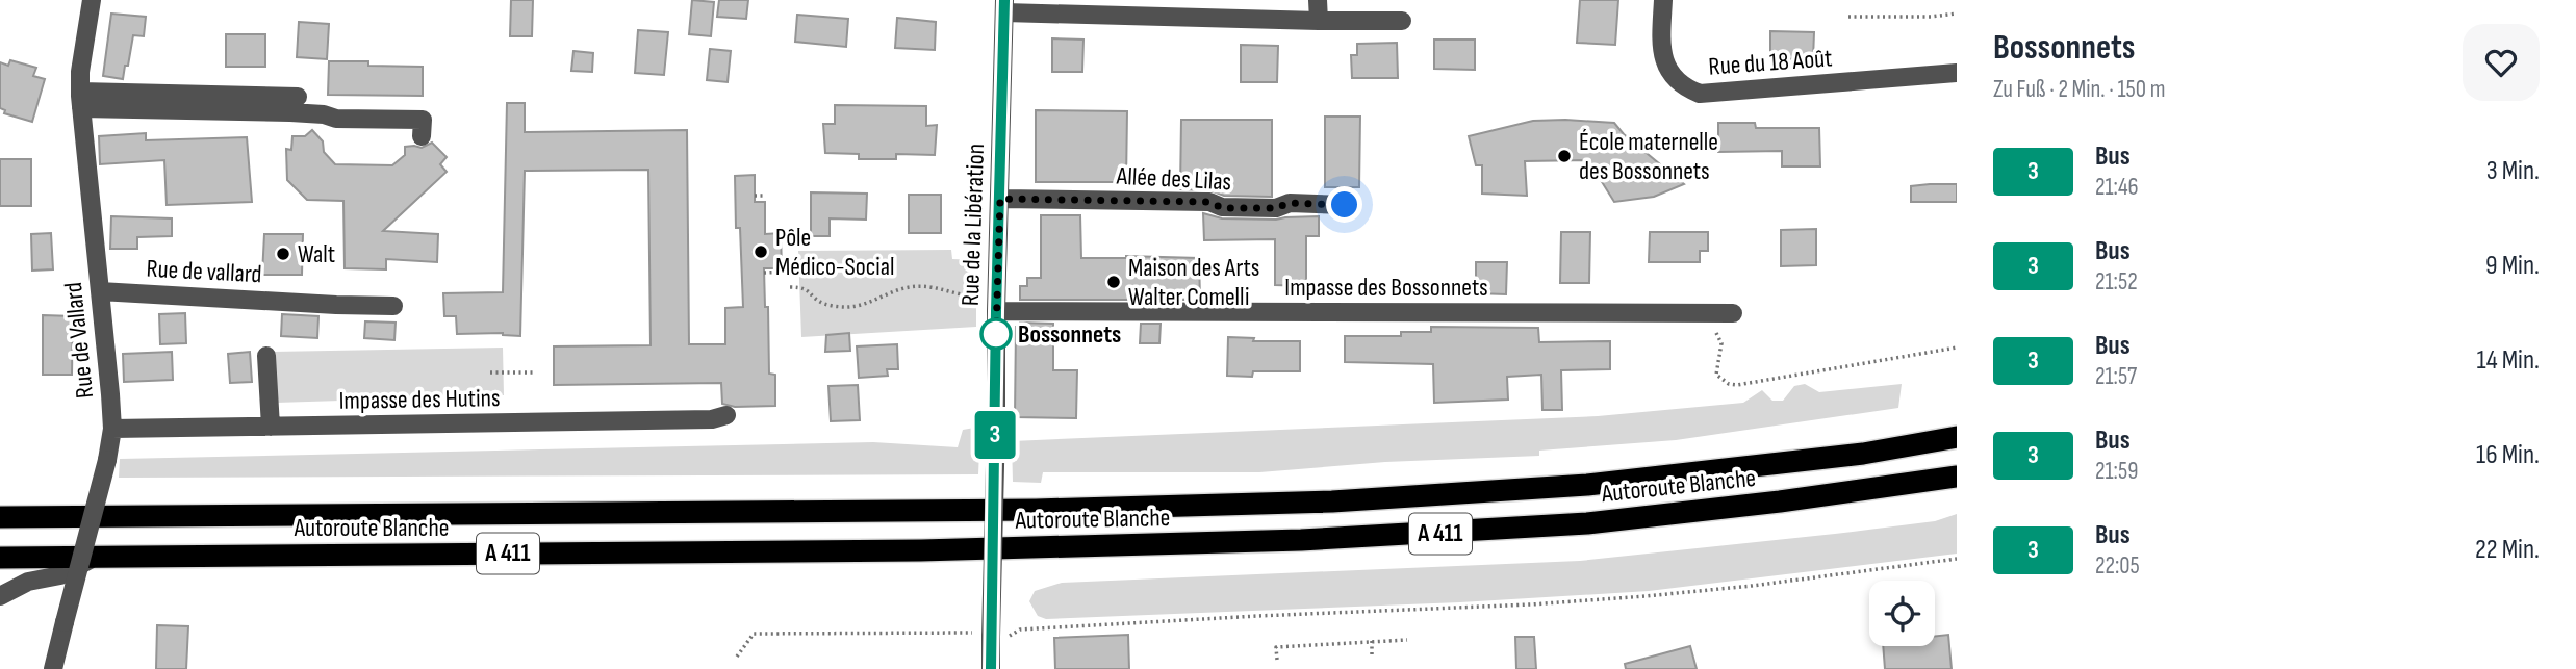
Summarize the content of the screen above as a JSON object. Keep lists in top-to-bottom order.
{
  "streets": {
    "highway": ["Autoroute Blanche", "A 411"],
    "street": [
      "Rue du 18 Août",
      "Allée des Lilas",
      "Rue de la Libération",
      "Rue de vallard",
      "Impasse des Bossonnets",
      "Rue de Vallard",
      "Impasse des Hutins"
    ]
  },
  "crossings": [
    ["Allée des Lilas", "Rue de la Libération"],
    ["Rue de la Libération", "Impasse des Bossonnets"],
    ["Rue de vallard", "Rue de Vallard"],
    ["Rue de Vallard", "Impasse des Hutins"]
  ],
  "places": [
    "École maternelle des Bossonnets",
    "Pôle Médico-Social",
    "Walt",
    "Maison des Arts Walter Comelli",
    "Bossonnets"
  ],
  "lines": ["bus line 3"],
  "page": {
    "on_map": "3",
    "heading": ["Bossonnets", "Zu Fuß · 2 Min. · 150 m"],
    "list": [
      {
        "mark": "3",
        "name": "Bus",
        "note": "21:46",
        "value": "3 Min."
      },
      {
        "mark": "3",
        "name": "Bus",
        "note": "21:52",
        "value": "9 Min."
      },
      {
        "mark": "3",
        "name": "Bus",
        "note": "21:57",
        "value": "14 Min."
      },
      {
        "mark": "3",
        "name": "Bus",
        "note": "21:59",
        "value": "16 Min."
      },
      {
        "mark": "3",
        "name": "Bus",
        "note": "22:05",
        "value": "22 Min."
      }
    ]
  }
}
